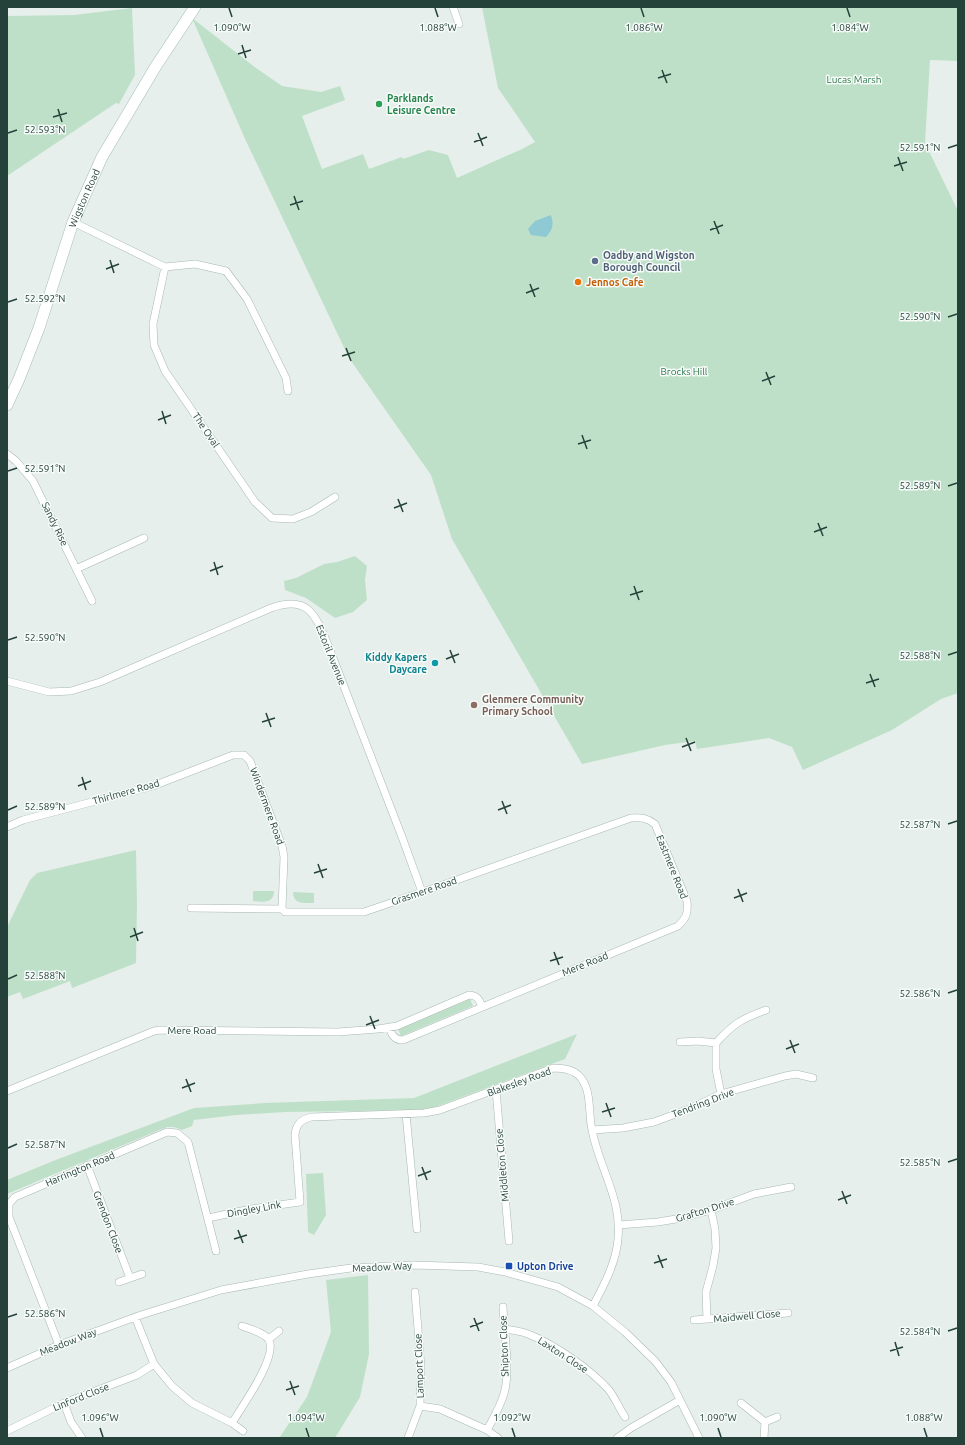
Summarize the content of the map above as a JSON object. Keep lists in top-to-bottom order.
{
  "streets": {
    "main road": ["Wigston Road"],
    "street": [
      "The Oval",
      "Sandy Rise",
      "Estoril Avenue",
      "Thirlmere Road",
      "Windermere Road",
      "Eastmere Road",
      "Grasmere Road",
      "Mere Road",
      "Blakesley Road",
      "Tendring Drive",
      "Middleton Close",
      "Harrington Road",
      "Dingley Link",
      "Grafton Drive",
      "Grendon Close",
      "Meadow Way",
      "Maidwell Close",
      "Shipton Close",
      "Laxton Close",
      "Lamport Close",
      "Linford Close"
    ]
  },
  "crossings": [
    ["Estoril Avenue", "Grasmere Road"],
    ["Thirlmere Road", "Windermere Road"],
    ["Windermere Road", "Grasmere Road"],
    ["Eastmere Road", "Grasmere Road"],
    ["Eastmere Road", "Mere Road"],
    ["Blakesley Road", "Tendring Drive"],
    ["Blakesley Road", "Middleton Close"],
    ["Blakesley Road", "Dingley Link"],
    ["Blakesley Road", "Grafton Drive"],
    ["Blakesley Road", "Meadow Way"],
    ["Harrington Road", "Dingley Link"],
    ["Harrington Road", "Grendon Close"],
    ["Harrington Road", "Meadow Way"],
    ["Grafton Drive", "Maidwell Close"],
    ["Shipton Close", "Laxton Close"]
  ],
  "parks": ["Lucas Marsh", "Brocks Hill"],
  "places": {
    "other": [
      "Parklands Leisure Centre",
      "Oadby and Wigston Borough Council",
      "Jennos Cafe",
      "Kiddy Kapers Daycare",
      "Glenmere Community Primary School"
    ],
    "transit": ["Upton Drive"]
  },
  "coordinates": [
    "1.090°W",
    "1.088°W",
    "1.086°W",
    "1.084°W",
    "52.593°N",
    "52.591°N",
    "52.592°N",
    "52.590°N",
    "52.589°N",
    "52.588°N",
    "52.587°N",
    "52.586°N",
    "52.585°N",
    "52.584°N",
    "1.096°W",
    "1.094°W",
    "1.092°W"
  ]
}
